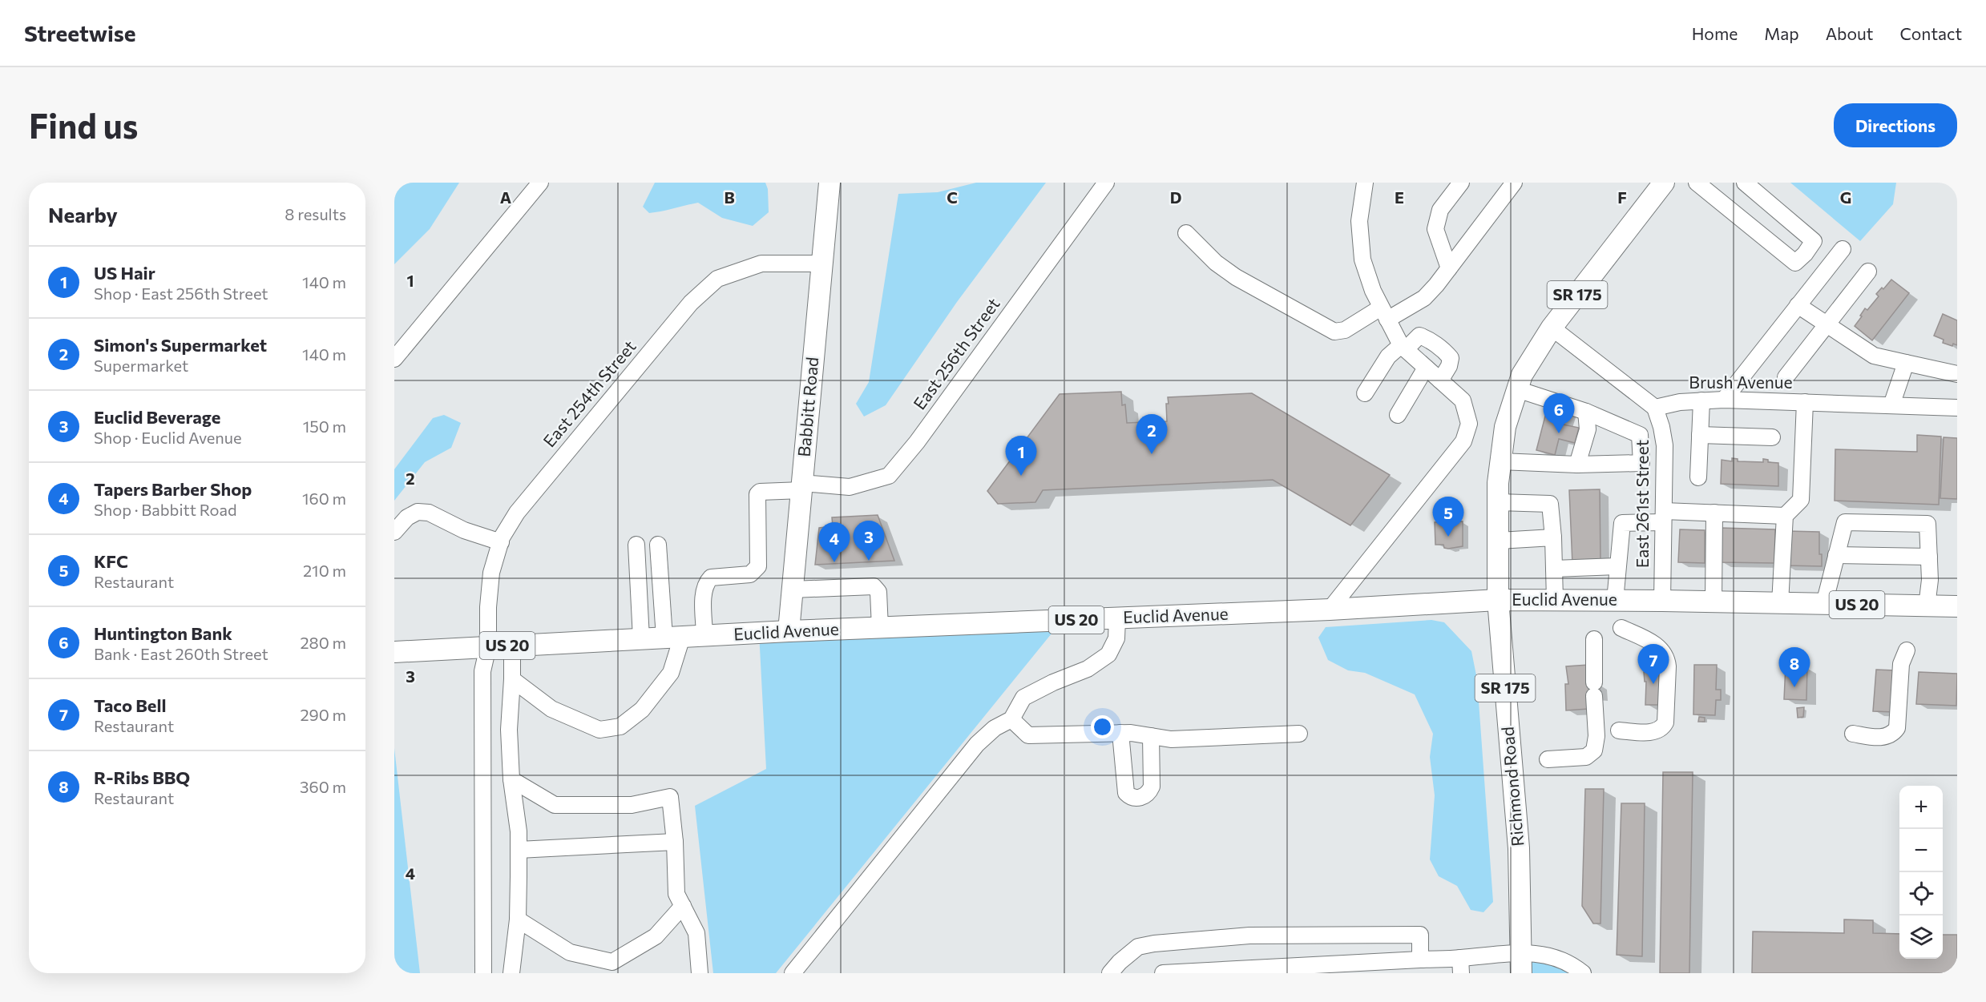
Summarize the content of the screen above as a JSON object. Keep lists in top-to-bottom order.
{
  "streets": {
    "main road": [
      "SR 175",
      "Babbitt Road",
      "Euclid Avenue",
      "US 20",
      "Richmond Road"
    ],
    "street": [
      "East 256th Street",
      "Brush Avenue",
      "East 254th Street",
      "East 261st Street"
    ]
  },
  "crossings": [
    ["SR 175", "Euclid Avenue"],
    ["SR 175", "Richmond Road"],
    ["East 256th Street", "Babbitt Road"],
    ["East 256th Street", "Euclid Avenue"],
    ["Brush Avenue", "East 261st Street"],
    ["East 254th Street", "Babbitt Road"],
    ["East 254th Street", "Euclid Avenue"],
    ["Babbitt Road", "Euclid Avenue"],
    ["East 261st Street", "Euclid Avenue"],
    ["Euclid Avenue", "Richmond Road"]
  ],
  "page": {
    "header": "Streetwise",
    "nav": [
      "Home",
      "Map",
      "About",
      "Contact"
    ],
    "buttons": "Directions",
    "title": "Find us",
    "heading": ["Nearby", "8 results"],
    "list": [
      {
        "mark": "1",
        "name": "US Hair",
        "note": "Shop · East 256th Street",
        "value": "140 m"
      },
      {
        "mark": "2",
        "name": "Simon's Supermarket",
        "note": "Supermarket",
        "value": "140 m"
      },
      {
        "mark": "3",
        "name": "Euclid Beverage",
        "note": "Shop · Euclid Avenue",
        "value": "150 m"
      },
      {
        "mark": "4",
        "name": "Tapers Barber Shop",
        "note": "Shop · Babbitt Road",
        "value": "160 m"
      },
      {
        "mark": "5",
        "name": "KFC",
        "note": "Restaurant",
        "value": "210 m"
      },
      {
        "mark": "6",
        "name": "Huntington Bank",
        "note": "Bank · East 260th Street",
        "value": "280 m"
      },
      {
        "mark": "7",
        "name": "Taco Bell",
        "note": "Restaurant",
        "value": "290 m"
      },
      {
        "mark": "8",
        "name": "R-Ribs BBQ",
        "note": "Restaurant",
        "value": "360 m"
      }
    ],
    "pins": [
      "6",
      "2",
      "1",
      "5",
      "3",
      "4",
      "7",
      "8"
    ],
    "map_buttons": ["+", "−"]
  },
  "grid": {
    "columns": [
      "A",
      "B",
      "C",
      "D",
      "E",
      "F",
      "G"
    ],
    "rows": [
      "1",
      "2",
      "3",
      "4"
    ]
  }
}
